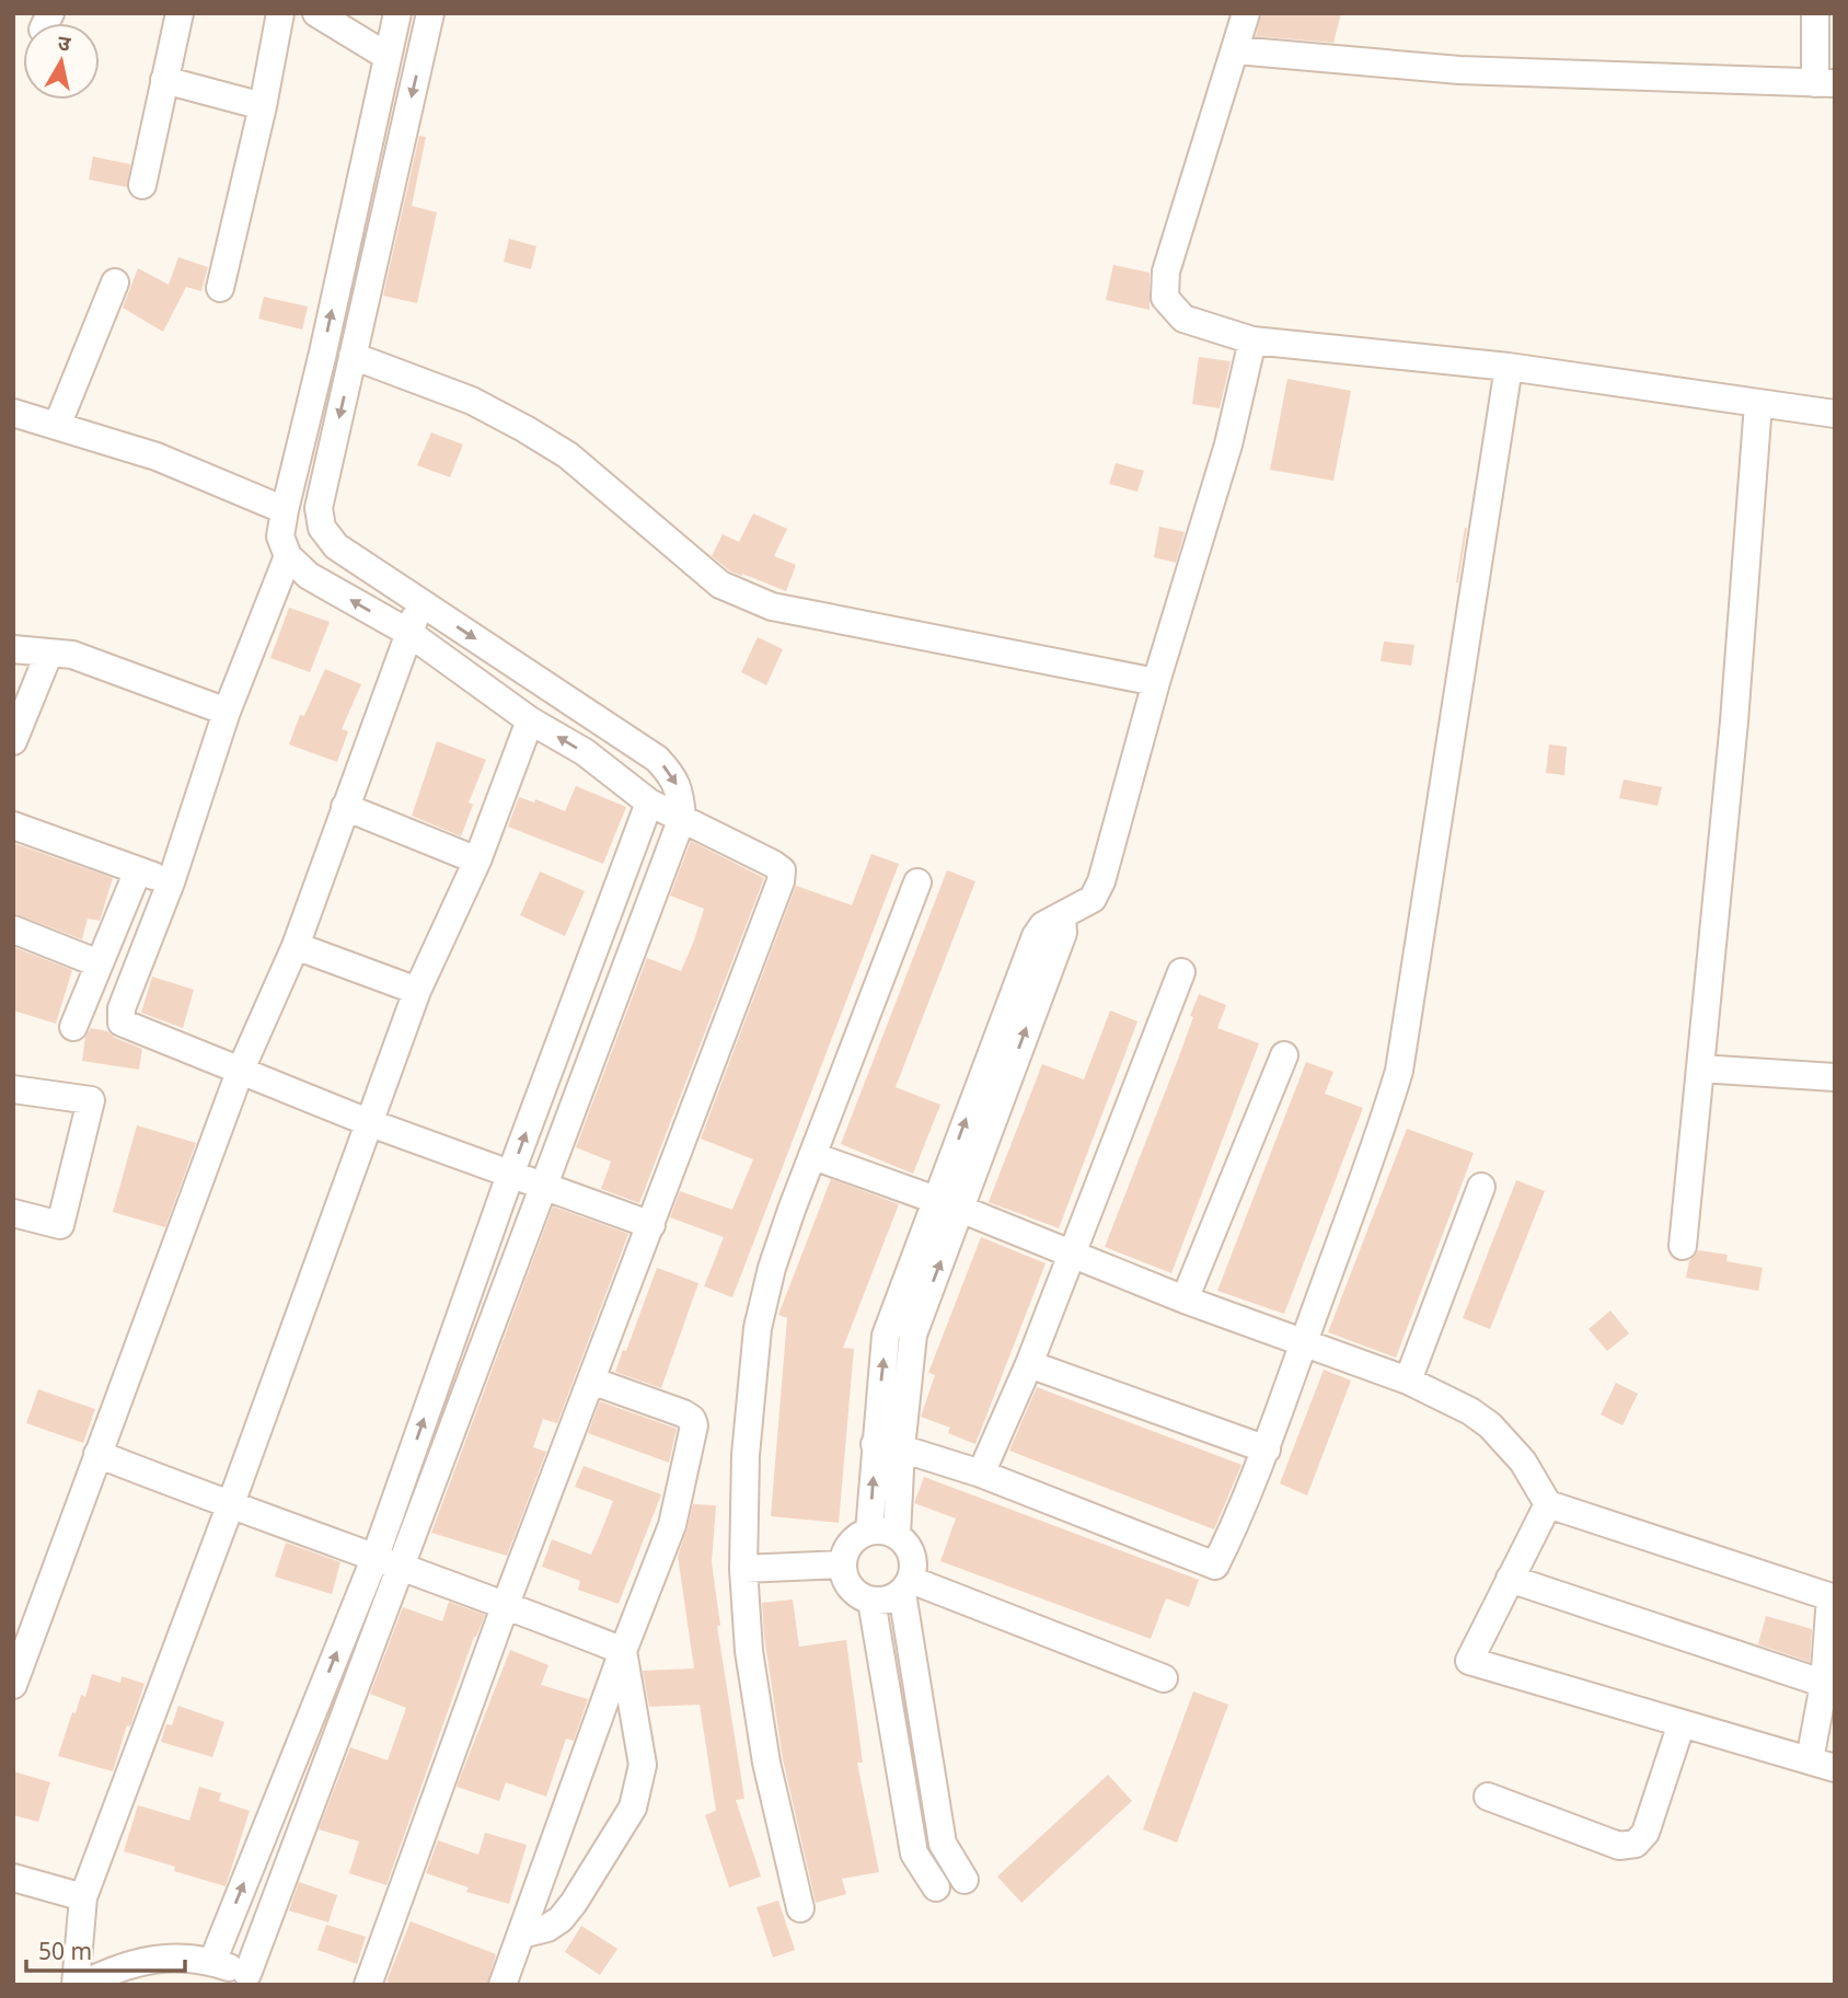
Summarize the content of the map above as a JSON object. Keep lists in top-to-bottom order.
{
  "scale_bar": "50 m",
  "north": "top"
}
